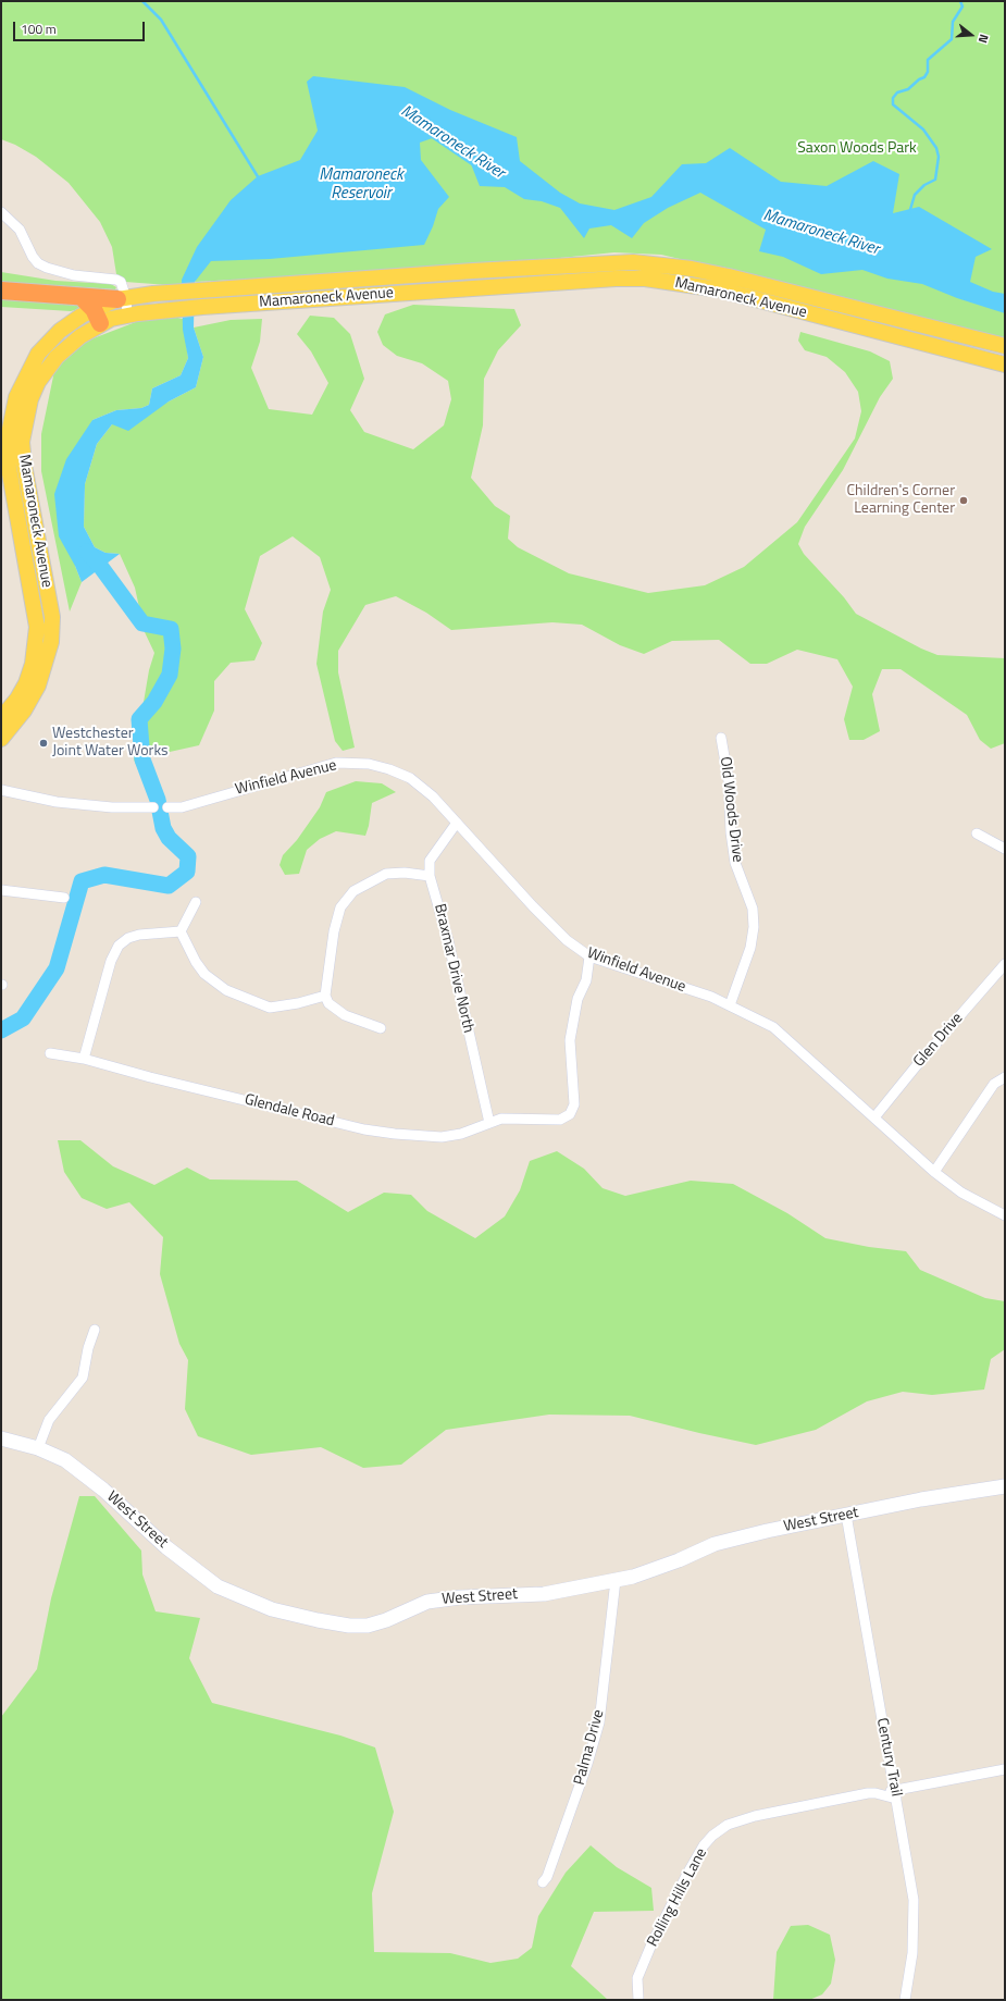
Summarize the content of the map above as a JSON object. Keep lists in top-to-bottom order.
{
  "streets": {
    "main road": ["Mamaroneck Avenue"],
    "street": [
      "Winfield Avenue",
      "Old Woods Drive",
      "Braxmar Drive North",
      "Glen Drive",
      "Glendale Road",
      "West Street",
      "Palma Drive",
      "Century Trail",
      "Rolling Hills Lane"
    ]
  },
  "crossings": [
    ["Winfield Avenue", "Old Woods Drive"],
    ["Winfield Avenue", "Glen Drive"],
    ["Winfield Avenue", "Glendale Road"],
    ["Braxmar Drive North", "Glendale Road"],
    ["West Street", "Palma Drive"],
    ["West Street", "Century Trail"],
    ["Century Trail", "Rolling Hills Lane"]
  ],
  "water": ["Mamaroneck River", "Mamaroneck Reservoir"],
  "parks": ["Saxon Woods Park"],
  "places": ["Children's Corner Learning Center", "Westchester Joint Water Works"],
  "scale_bar": "100 m",
  "north": "right"
}
